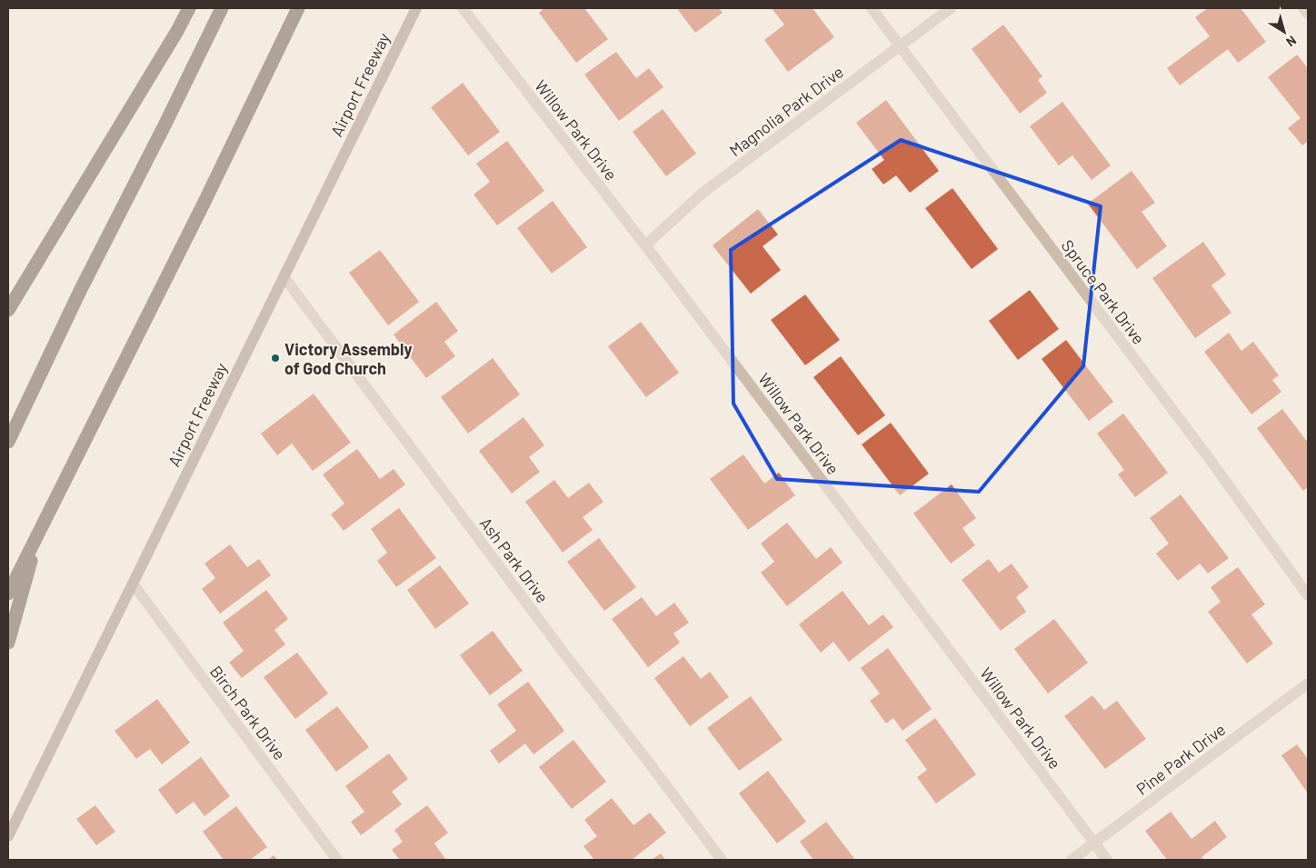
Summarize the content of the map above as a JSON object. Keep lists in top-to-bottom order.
{
  "streets": {
    "main road": ["Airport Freeway"],
    "street": [
      "Magnolia Park Drive",
      "Willow Park Drive",
      "Spruce Park Drive",
      "Ash Park Drive",
      "Birch Park Drive",
      "Pine Park Drive"
    ]
  },
  "crossings": [
    ["Airport Freeway", "Ash Park Drive"],
    ["Airport Freeway", "Birch Park Drive"],
    ["Magnolia Park Drive", "Willow Park Drive"],
    ["Magnolia Park Drive", "Spruce Park Drive"],
    ["Willow Park Drive", "Pine Park Drive"]
  ],
  "places": ["Victory Assembly of God Church"],
  "north": "bottom right"
}
